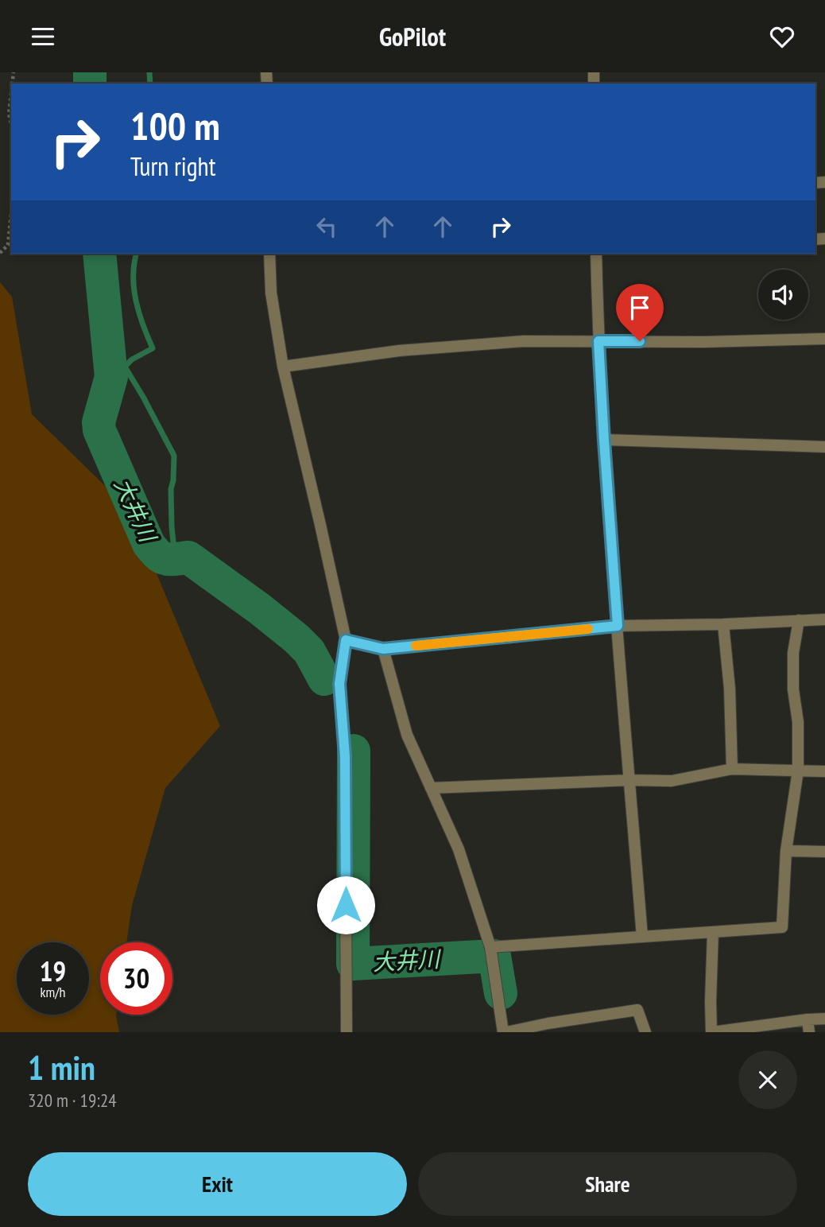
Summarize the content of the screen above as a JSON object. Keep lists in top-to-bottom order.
{
  "water": ["大井川"],
  "page": {
    "header": "GoPilot",
    "turn": ["100 m", "Turn right"],
    "speed": "19 km/h",
    "limit": "30",
    "heading": ["1 min", "320 m · 19:24"],
    "buttons": ["Exit", "Share"]
  }
}
